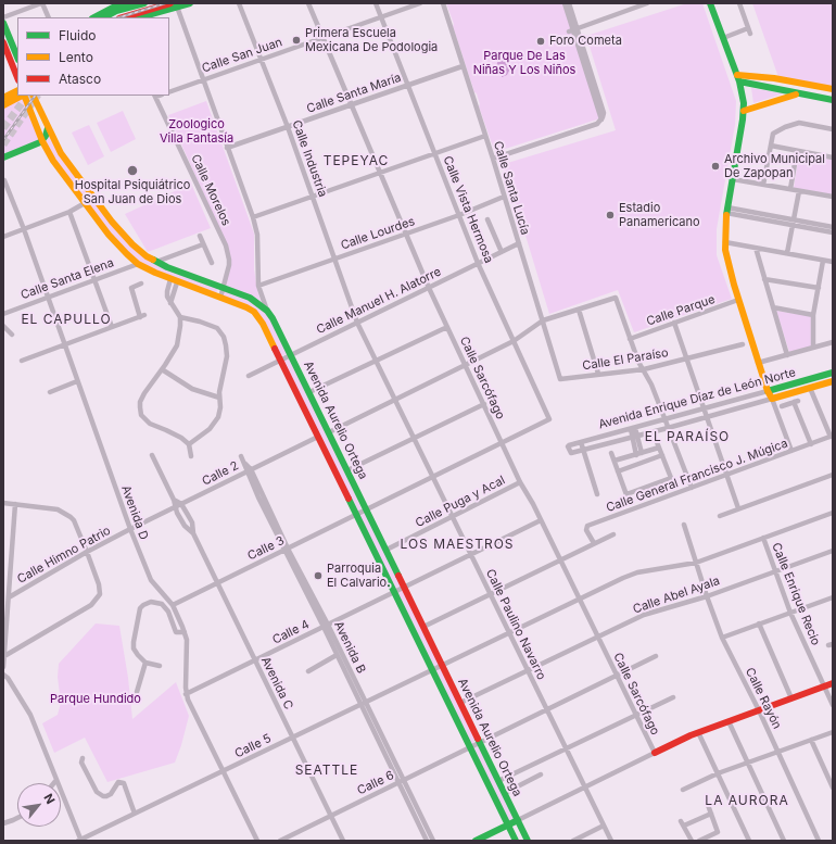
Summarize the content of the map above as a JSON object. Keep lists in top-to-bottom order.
{
  "streets": {
    "main road": ["Avenida Enrique Díaz de León Norte", "Avenida Aurelio Ortega"],
    "street": [
      "Calle San Juan",
      "Calle Santa María",
      "Calle Industria",
      "Calle Santa Lucía",
      "Calle Morelos",
      "Calle Vista Hermosa",
      "Calle Lourdes",
      "Calle Santa Elena",
      "Calle Manuel H. Alatorre",
      "Calle Parque",
      "Calle El Paraíso",
      "Calle Sarcófago",
      "Calle 2",
      "Calle General Francisco J. Múgica",
      "Calle Puga y Acal",
      "Avenida D",
      "Calle 3",
      "Calle Himno Patrio",
      "Calle Enrique Recio",
      "Calle Abel Ayala",
      "Calle Paulino Navarro",
      "Calle 4",
      "Avenida B",
      "Avenida C",
      "Calle Rayón",
      "Calle 5",
      "Calle 6"
    ]
  },
  "crossings": [
    ["Calle San Juan", "Calle Industria"],
    ["Calle San Juan", "Calle Vista Hermosa"],
    ["Calle San Juan", "Calle Sarcófago"],
    ["Calle Santa María", "Calle Industria"],
    ["Calle Santa María", "Calle Santa Lucía"],
    ["Calle Santa María", "Calle Vista Hermosa"],
    ["Calle Santa María", "Calle Sarcófago"],
    ["Calle Industria", "Calle Lourdes"],
    ["Calle Industria", "Calle Manuel H. Alatorre"],
    ["Calle Industria", "Calle Paulino Navarro"],
    ["Calle Santa Lucía", "Calle Lourdes"],
    ["Calle Santa Lucía", "Calle Manuel H. Alatorre"],
    ["Calle Santa Lucía", "Calle El Paraíso"],
    ["Calle Morelos", "Avenida Aurelio Ortega"],
    ["Calle Vista Hermosa", "Calle Lourdes"],
    ["Calle Vista Hermosa", "Calle Manuel H. Alatorre"],
    ["Calle Vista Hermosa", "Calle 3"],
    ["Calle Lourdes", "Calle Sarcófago"],
    ["Calle Santa Elena", "Avenida Aurelio Ortega"],
    ["Calle Santa Elena", "Avenida D"],
    ["Calle Manuel H. Alatorre", "Calle Sarcófago"],
    ["Calle Manuel H. Alatorre", "Avenida Aurelio Ortega"],
    ["Calle Manuel H. Alatorre", "Calle Paulino Navarro"],
    ["Calle Sarcófago", "Calle Puga y Acal"],
    ["Calle Sarcófago", "Calle 3"],
    ["Calle Sarcófago", "Calle Abel Ayala"],
    ["Calle Sarcófago", "Calle 4"],
    ["Calle Sarcófago", "Calle 5"],
    ["Calle Sarcófago", "Calle 6"],
    ["Avenida Aurelio Ortega", "Calle 2"],
    ["Avenida Aurelio Ortega", "Calle Puga y Acal"],
    ["Avenida Aurelio Ortega", "Calle 3"],
    ["Avenida Aurelio Ortega", "Calle Abel Ayala"],
    ["Avenida Aurelio Ortega", "Calle 4"],
    ["Avenida Aurelio Ortega", "Calle 5"],
    ["Avenida Aurelio Ortega", "Calle 6"],
    ["Calle 2", "Avenida D"],
    ["Calle 2", "Calle Himno Patrio"],
    ["Calle 2", "Avenida B"],
    ["Calle 2", "Avenida C"],
    ["Calle Puga y Acal", "Calle Paulino Navarro"],
    ["Avenida D", "Calle 3"],
    ["Avenida D", "Calle Himno Patrio"],
    ["Avenida D", "Calle 4"],
    ["Avenida D", "Calle 5"],
    ["Calle 3", "Calle Paulino Navarro"],
    ["Calle 3", "Avenida B"],
    ["Calle 3", "Avenida C"],
    ["Calle Enrique Recio", "Calle Abel Ayala"],
    ["Calle Enrique Recio", "Calle 5"],
    ["Calle Abel Ayala", "Calle Paulino Navarro"],
    ["Calle Abel Ayala", "Calle Rayón"],
    ["Calle Paulino Navarro", "Calle 4"],
    ["Calle Paulino Navarro", "Calle 5"],
    ["Calle Paulino Navarro", "Calle 6"],
    ["Calle 4", "Avenida B"],
    ["Calle 4", "Avenida C"],
    ["Avenida B", "Calle 5"],
    ["Avenida B", "Calle 6"],
    ["Avenida C", "Calle 5"],
    ["Avenida C", "Calle 6"],
    ["Calle Rayón", "Calle 5"]
  ],
  "districts": [
    "TEPEYAC",
    "EL CAPULLO",
    "EL PARAÍSO",
    "LOS MAESTROS",
    "SEATTLE",
    "LA AURORA"
  ],
  "parks": ["Parque De Las Niñas Y Los Niños", "Zoologico Villa Fantasía", "Parque Hundido"],
  "places": [
    "Primera Escuela Mexicana De Podologia",
    "Foro Cometa",
    "Archivo Municipal De Zapopan",
    "Hospital Psiquiátrico San Juan de Dios",
    "Estadio Panamericano",
    "Parroquia El Calvario."
  ],
  "legend": ["Fluido", "Lento", "Atasco"],
  "north": "top right"
}
